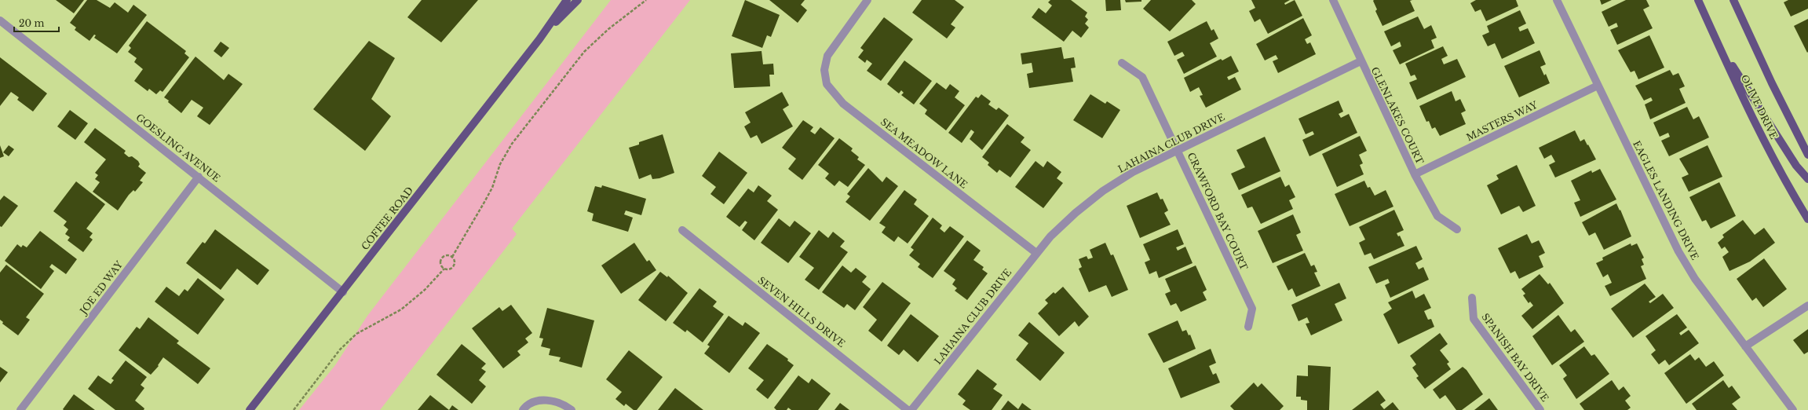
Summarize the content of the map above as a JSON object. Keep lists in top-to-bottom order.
{
  "streets": {
    "main road": ["OLIVE DRIVE", "COFFEE ROAD"],
    "street": [
      "GLENLAKES COURT",
      "MASTERS WAY",
      "LAHAINA CLUB DRIVE",
      "GOESLING AVENUE",
      "SEA MEADOW LANE",
      "EAGLES LANDING DRIVE",
      "CRAWFORD BAY COURT",
      "JOE ED WAY",
      "SEVEN HILLS DRIVE",
      "SPANISH BAY DRIVE"
    ]
  },
  "crossings": [
    ["GLENLAKES COURT", "MASTERS WAY"],
    ["GLENLAKES COURT", "LAHAINA CLUB DRIVE"],
    ["MASTERS WAY", "EAGLES LANDING DRIVE"],
    ["LAHAINA CLUB DRIVE", "SEA MEADOW LANE"],
    ["LAHAINA CLUB DRIVE", "CRAWFORD BAY COURT"],
    ["GOESLING AVENUE", "COFFEE ROAD"],
    ["GOESLING AVENUE", "JOE ED WAY"]
  ],
  "scale_bar": "20 m"
}
